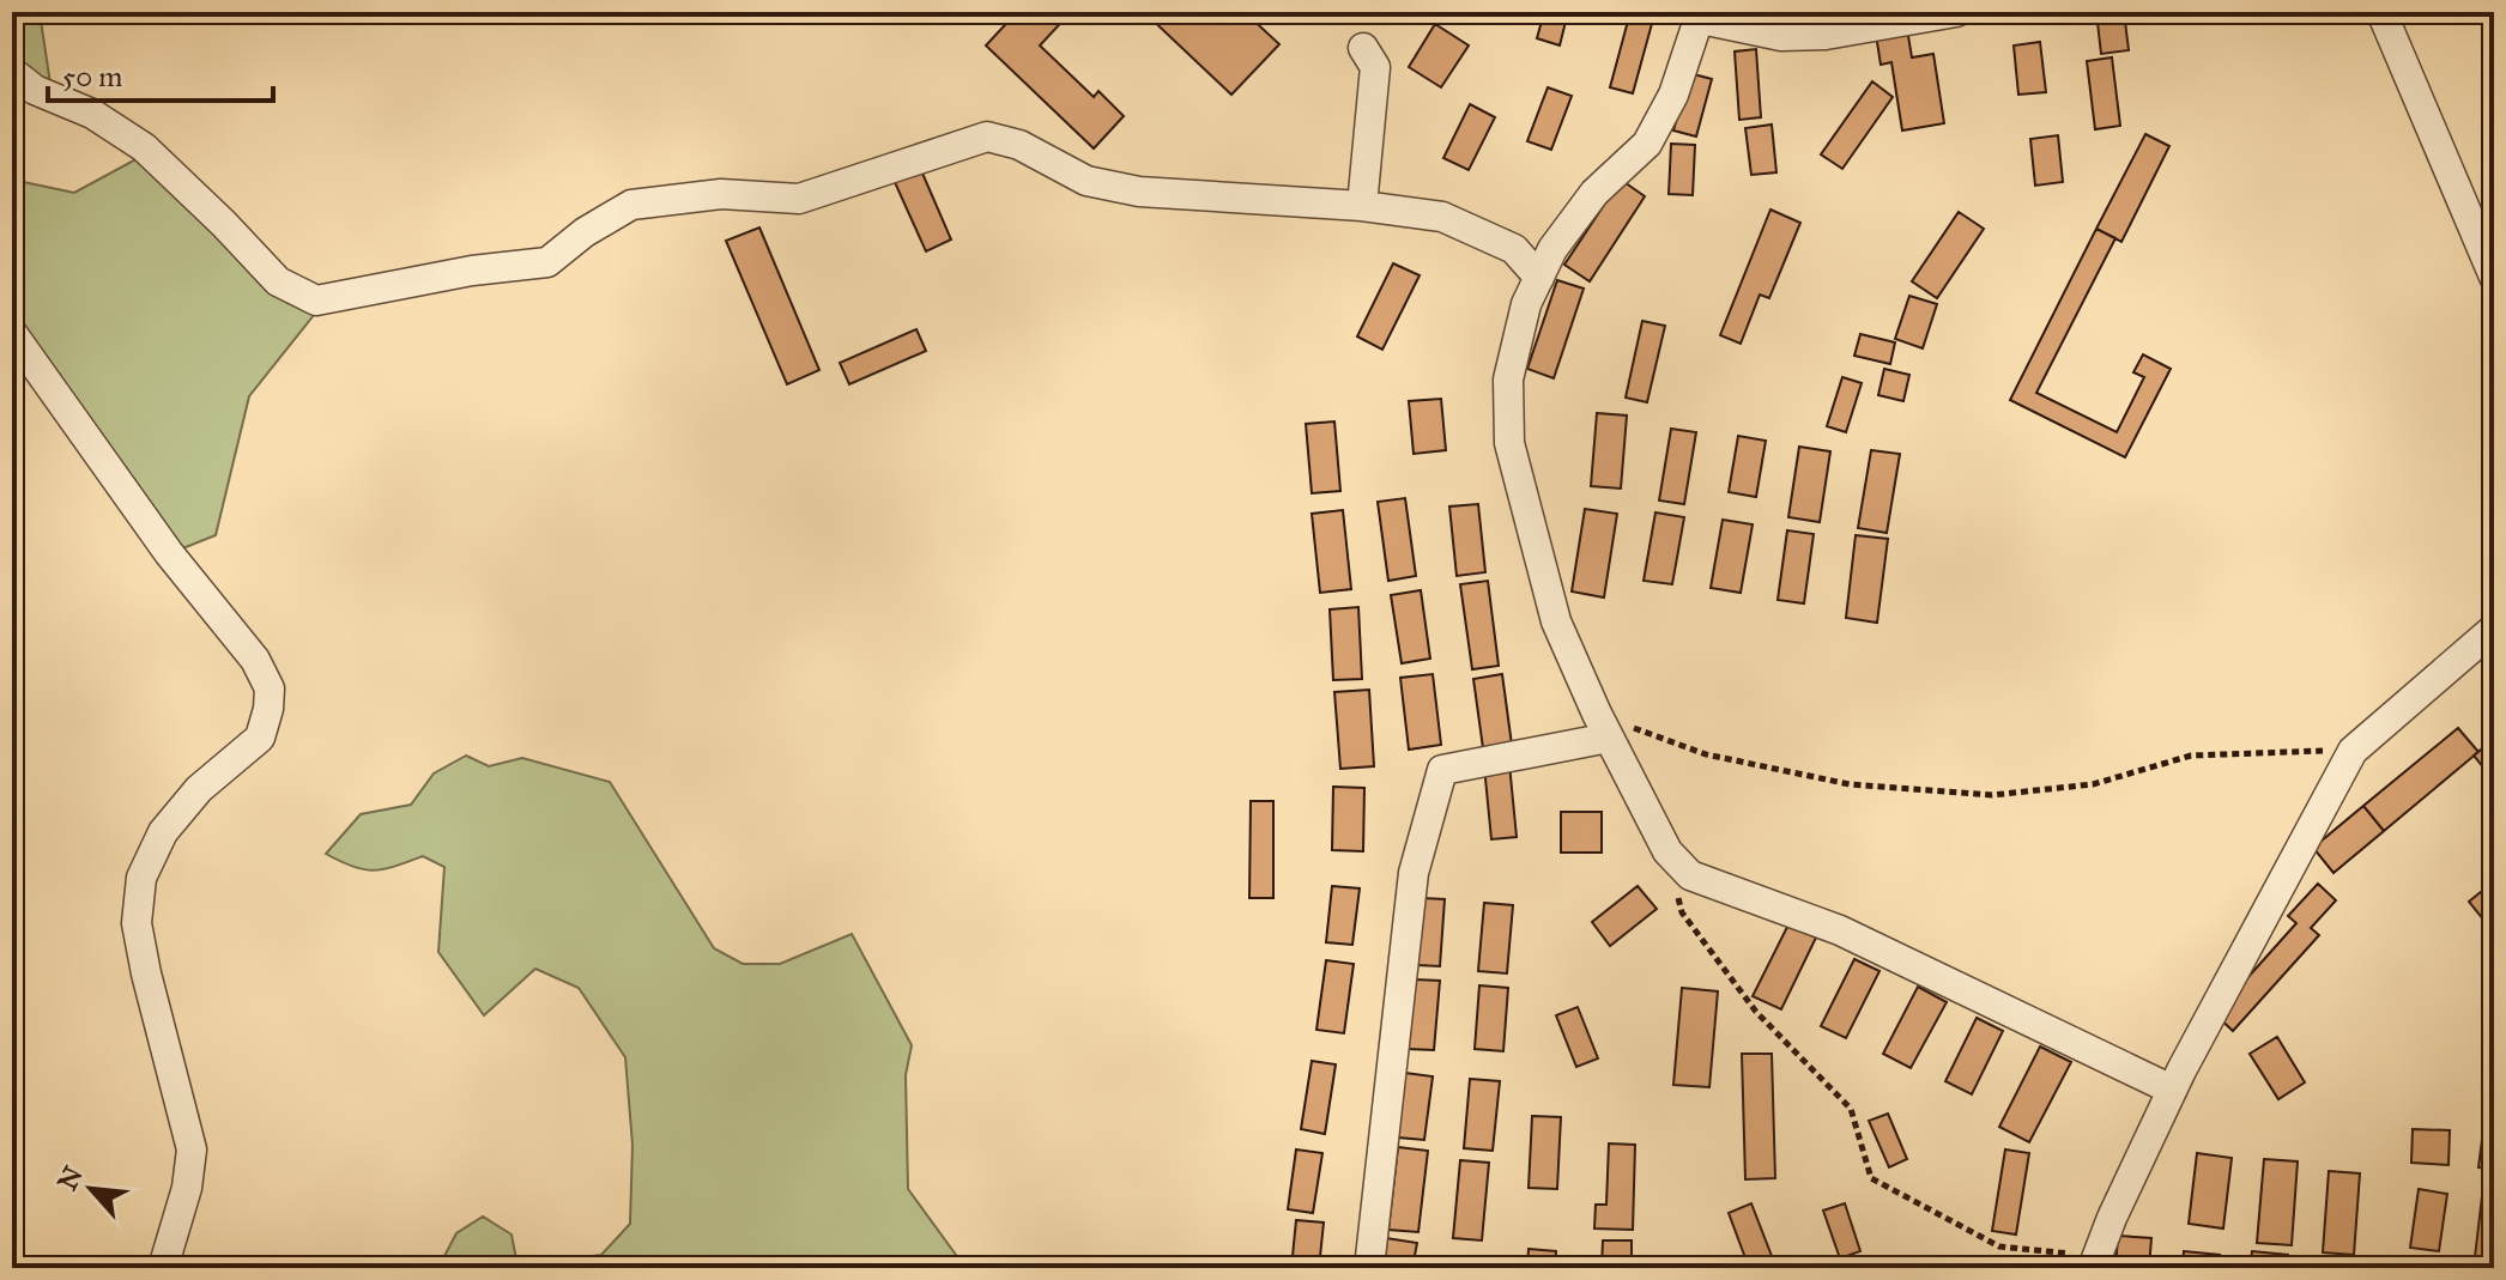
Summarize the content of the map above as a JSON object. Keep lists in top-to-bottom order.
{
  "scale_bar": "50 m",
  "north": "top left"
}
